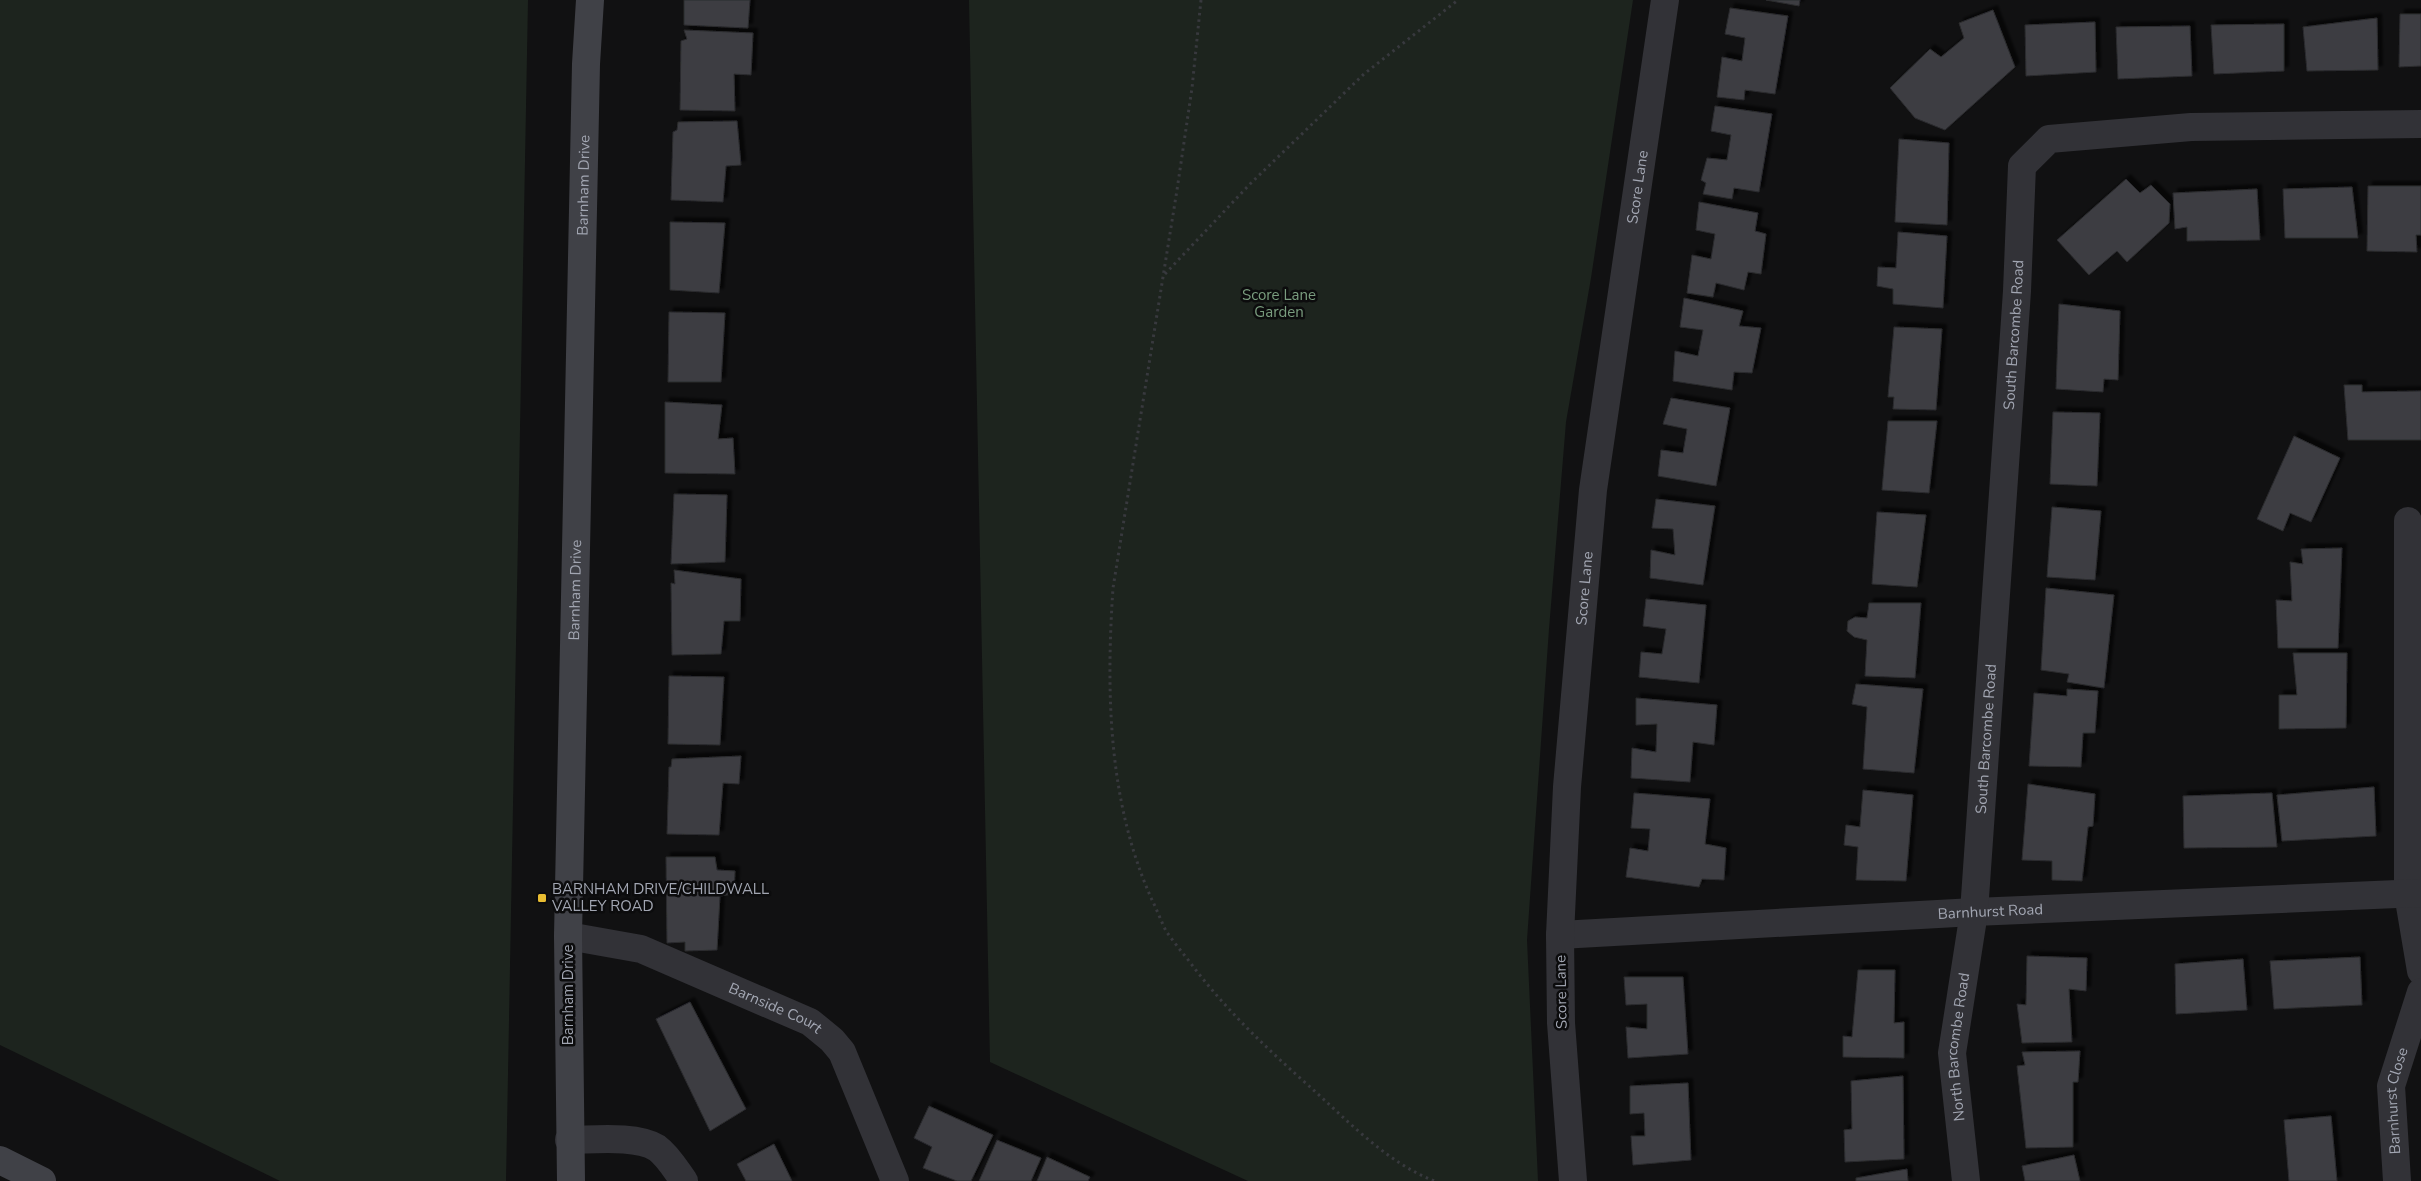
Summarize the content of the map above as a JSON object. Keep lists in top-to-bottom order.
{
  "streets": {
    "street": [
      "Barnham Drive",
      "Score Lane",
      "South Barcombe Road",
      "Barnhurst Road",
      "Barnside Court",
      "North Barcombe Road",
      "Barnhurst Close"
    ]
  },
  "crossings": [
    ["Barnham Drive", "Barnside Court"],
    ["Score Lane", "Barnhurst Road"],
    ["South Barcombe Road", "Barnhurst Road"],
    ["South Barcombe Road", "North Barcombe Road"],
    ["Barnhurst Road", "North Barcombe Road"]
  ],
  "parks": ["Score Lane Garden"],
  "places": {
    "transit": ["BARNHAM DRIVE/CHILDWALL VALLEY ROAD"]
  }
}
